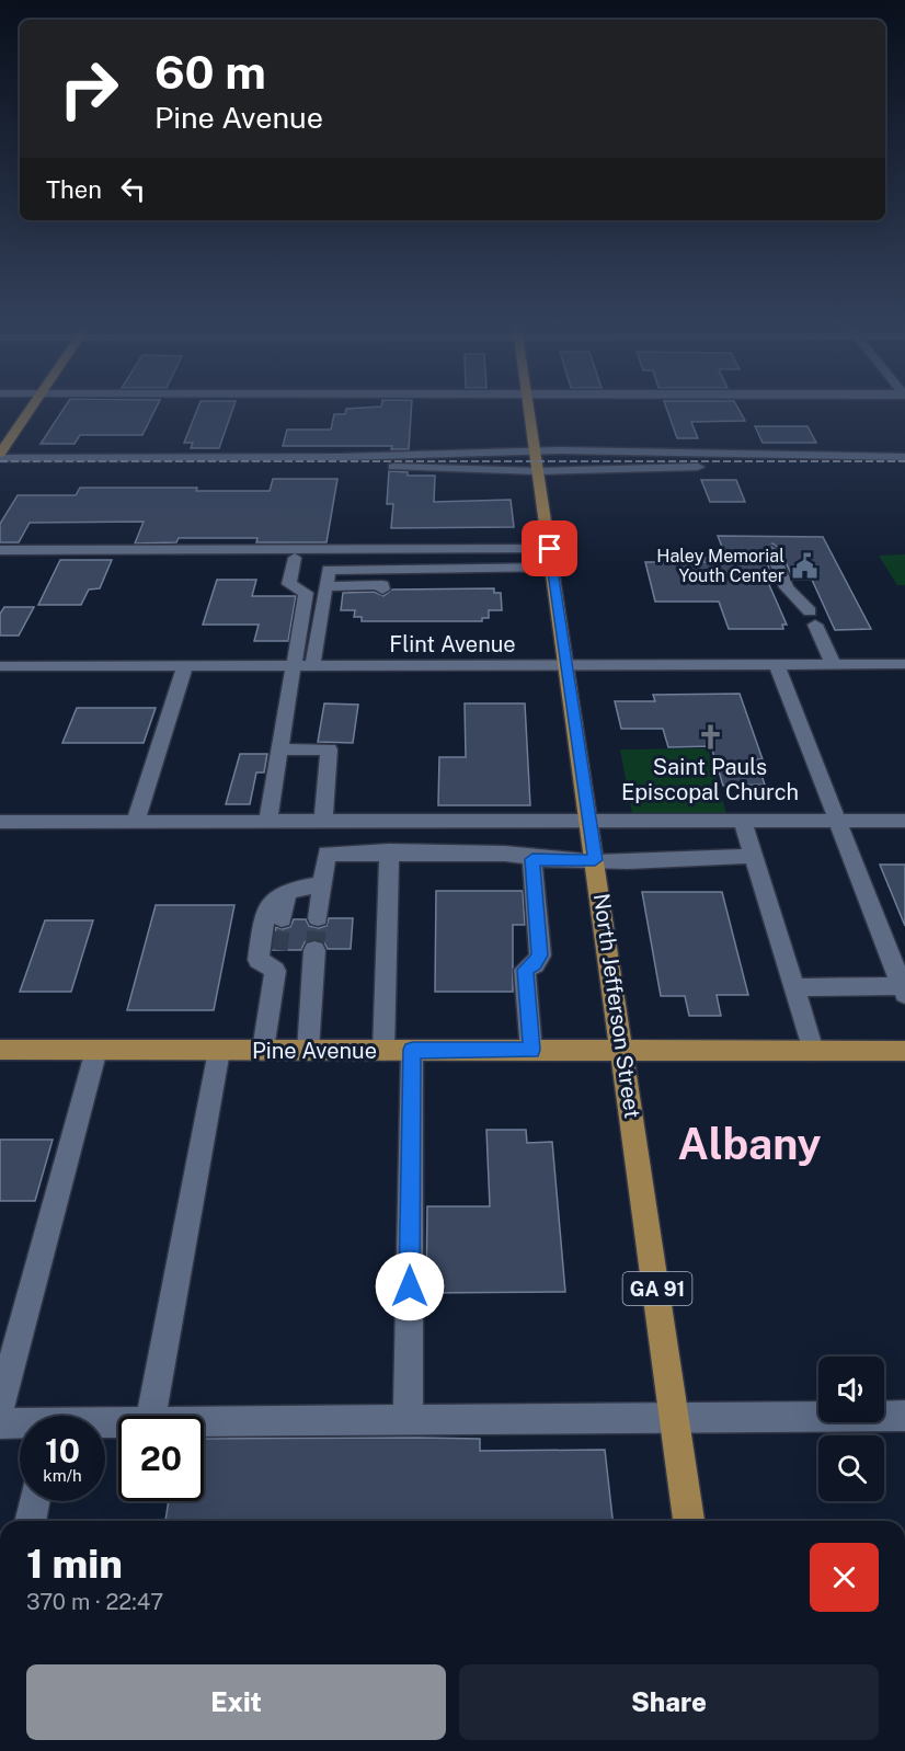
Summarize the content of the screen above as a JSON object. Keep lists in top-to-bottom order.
{
  "streets": {
    "main road": ["North Jefferson Street", "Pine Avenue", "GA 91"],
    "street": ["Flint Avenue"]
  },
  "crossings": [
    ["Flint Avenue", "North Jefferson Street"],
    ["North Jefferson Street", "Pine Avenue"]
  ],
  "districts": ["Albany"],
  "places": {
    "public building": ["Haley Memorial Youth Center"],
    "church": ["Saint Pauls Episcopal Church"]
  },
  "page": {
    "turn": ["60 m", "Pine Avenue"],
    "then": "Then",
    "speed": "10 km/h",
    "limit": "20",
    "heading": ["1 min", "370 m · 22:47"],
    "buttons": ["Exit", "Share"]
  }
}
